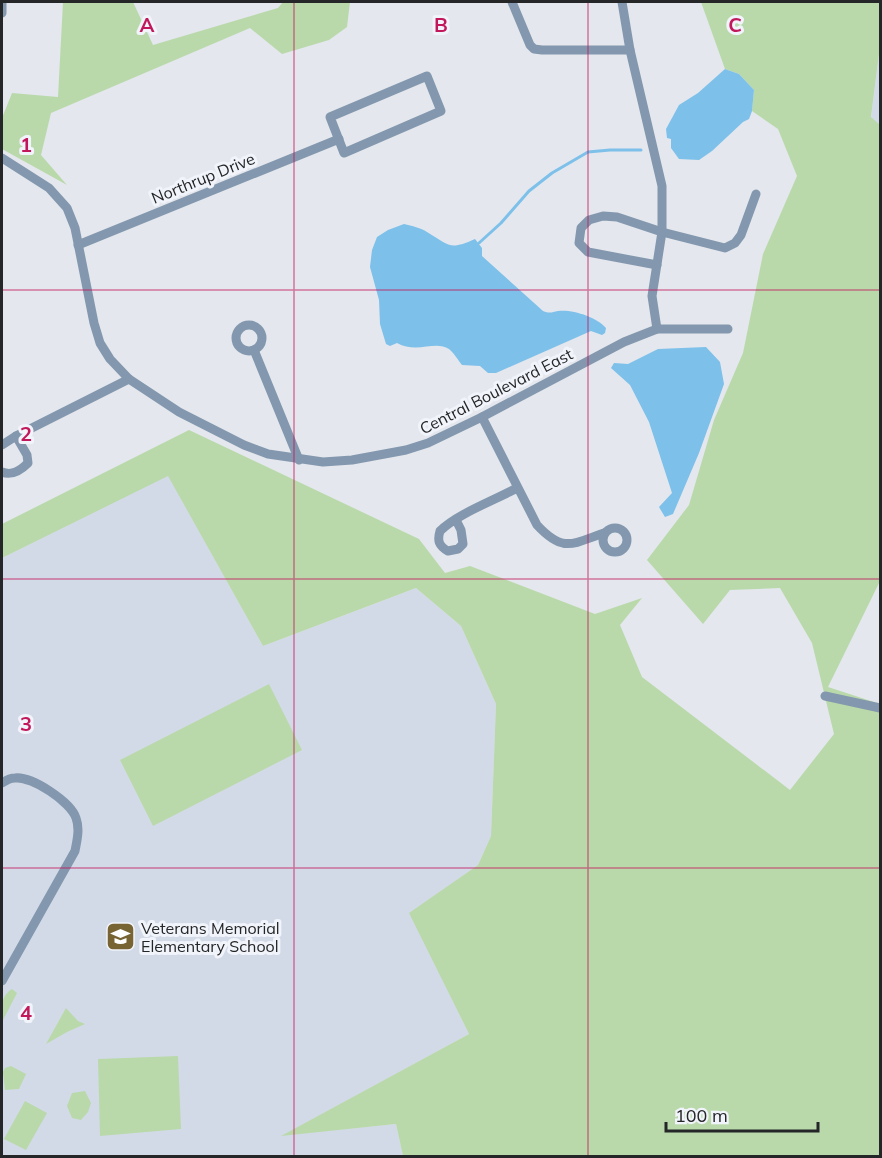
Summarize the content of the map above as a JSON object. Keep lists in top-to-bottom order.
{
  "streets": {
    "street": ["Northrup Drive", "Central Boulevard East"]
  },
  "crossings": [
    ["Northrup Drive", "Central Boulevard East"]
  ],
  "places": {
    "school or university": ["Veterans Memorial Elementary School"]
  },
  "scale_bar": "100 m",
  "grid": {
    "columns": ["A", "B", "C"],
    "rows": [
      "1",
      "2",
      "3",
      "4"
    ]
  }
}
